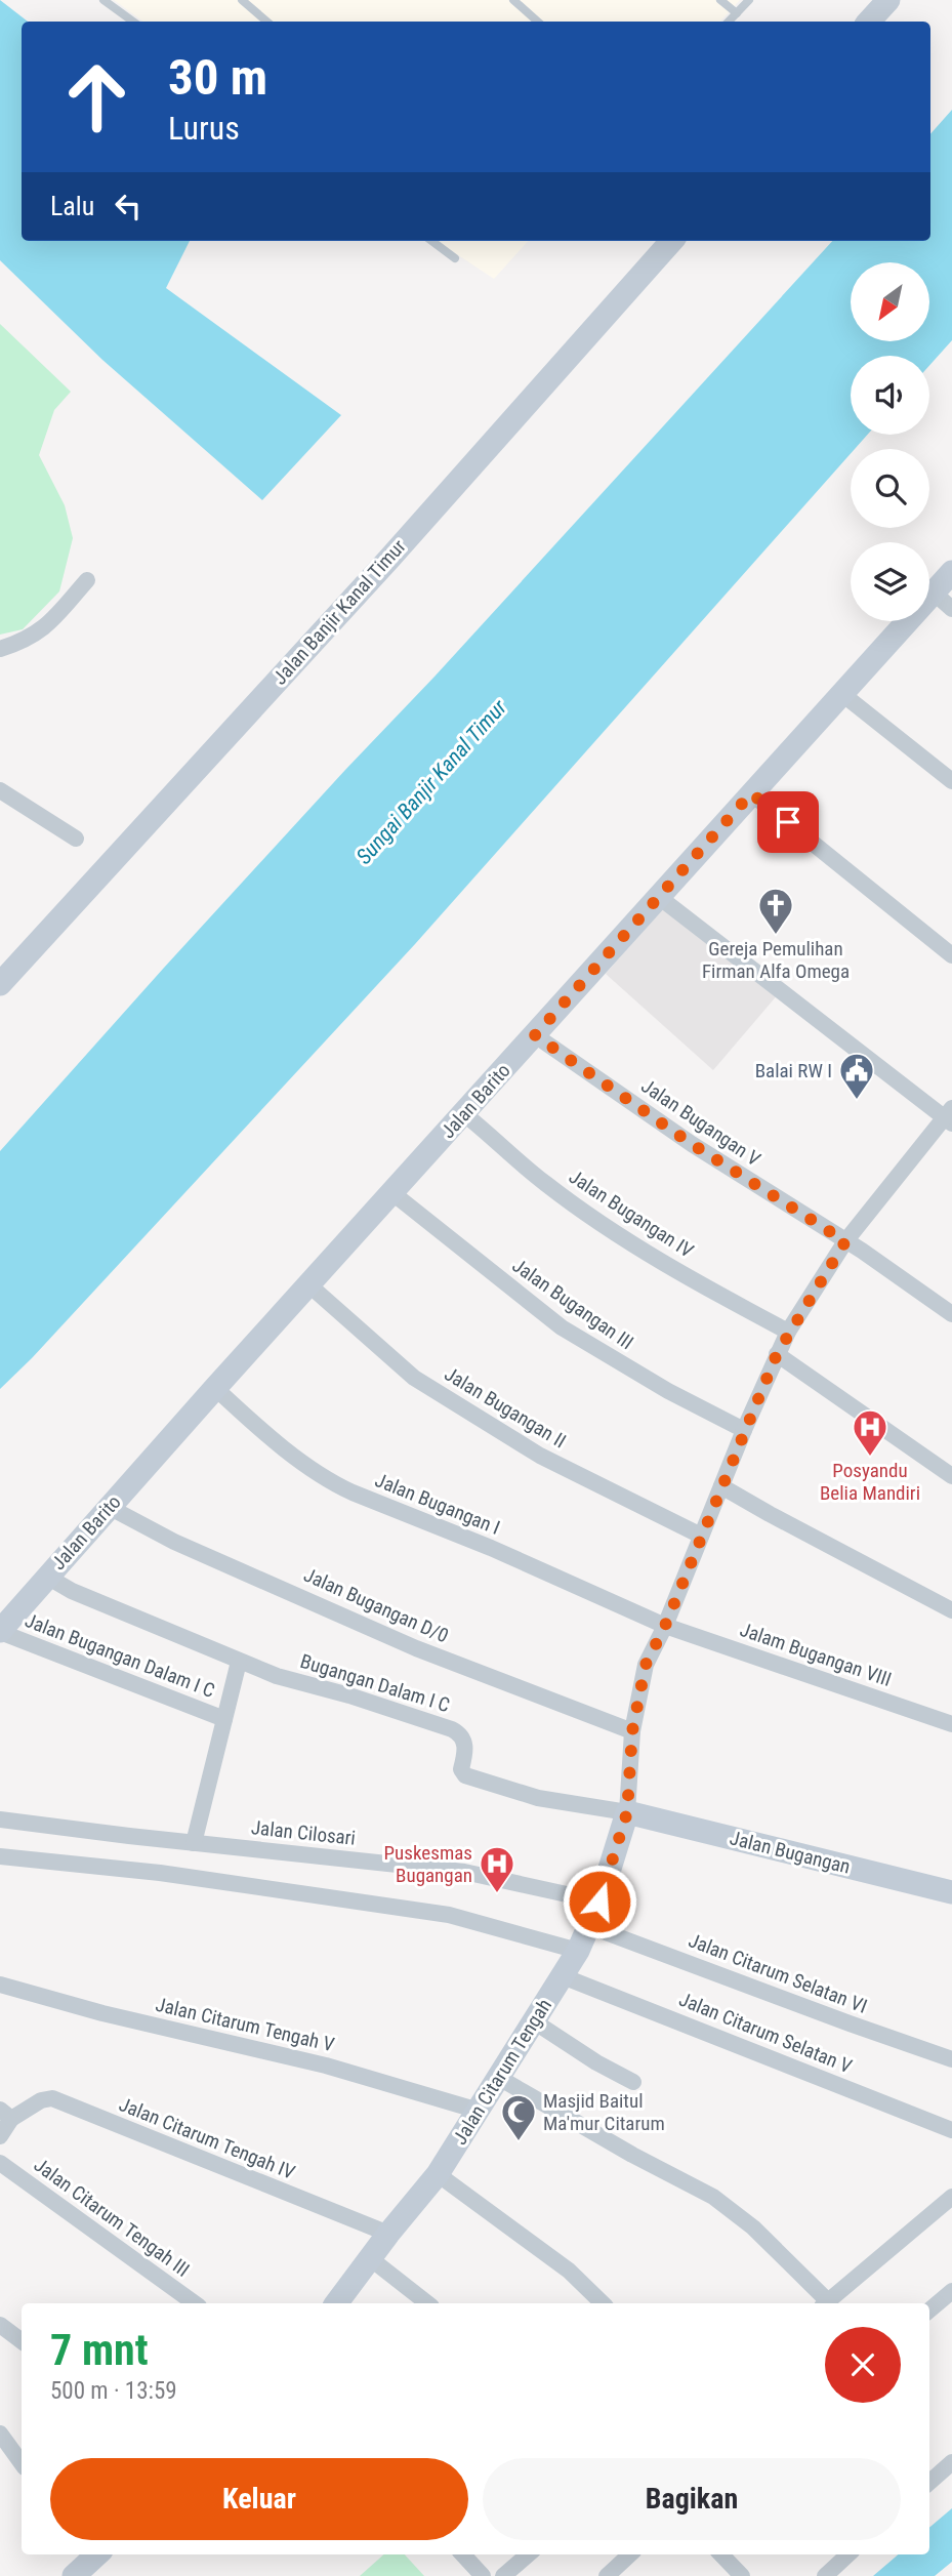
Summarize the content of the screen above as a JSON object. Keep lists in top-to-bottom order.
{
  "streets": {
    "street": [
      "Jalan Banjir Kanal Timur",
      "Jalan Barito",
      "Jalan Bugangan V",
      "Jalan Bugangan IV",
      "Jalan Bugangan III",
      "Jalan Bugangan II",
      "Jalan Bugangan I",
      "Jalan Bugangan D/0",
      "Jalam Bugangan VIII",
      "Jalan Bugangan Dalam I C",
      "Bugangan Dalam I C",
      "Jalan Cilosari",
      "Jalan Bugangan",
      "Jalan Citarum Selatan VI",
      "Jalan Citarum Tengah V",
      "Jalan Citarum Selatan V",
      "Jalan Citarum Tengah",
      "Jalan Citarum Tengah IV",
      "Jalan Citarum Tengah III"
    ]
  },
  "crossings": [
    ["Jalan Barito", "Jalan Bugangan V"],
    ["Jalan Barito", "Jalan Bugangan IV"],
    ["Jalan Barito", "Jalan Bugangan III"],
    ["Jalan Barito", "Jalan Bugangan II"],
    ["Jalan Barito", "Jalan Bugangan I"],
    ["Jalan Barito", "Jalan Bugangan D/0"],
    ["Jalan Barito", "Jalan Bugangan Dalam I C"],
    ["Jalan Bugangan I", "Jalam Bugangan VIII"],
    ["Jalan Bugangan Dalam I C", "Bugangan Dalam I C"],
    ["Bugangan Dalam I C", "Jalan Bugangan"],
    ["Bugangan Dalam I C", "Jalan Citarum Tengah"],
    ["Jalan Cilosari", "Jalan Citarum Tengah"],
    ["Jalan Bugangan", "Jalan Citarum Tengah"],
    ["Jalan Citarum Selatan VI", "Jalan Citarum Tengah"],
    ["Jalan Citarum Tengah V", "Jalan Citarum Tengah"],
    ["Jalan Citarum Selatan V", "Jalan Citarum Tengah"],
    ["Jalan Citarum Tengah", "Jalan Citarum Tengah IV"]
  ],
  "water": ["Sungai Banjir Kanal Timur"],
  "places": {
    "church": ["Gereja Pemulihan Firman Alfa Omega"],
    "public building": ["Balai RW I"],
    "hospital": ["Posyandu Belia Mandiri", "Puskesmas Bugangan"],
    "mosque": ["Masjid Baitul Ma'mur Citarum"]
  },
  "north": "bottom left",
  "page": {
    "turn": ["30 m", "Lurus"],
    "then": "Lalu",
    "heading": ["7 mnt", "500 m · 13:59"],
    "buttons": ["Keluar", "Bagikan"]
  }
}
